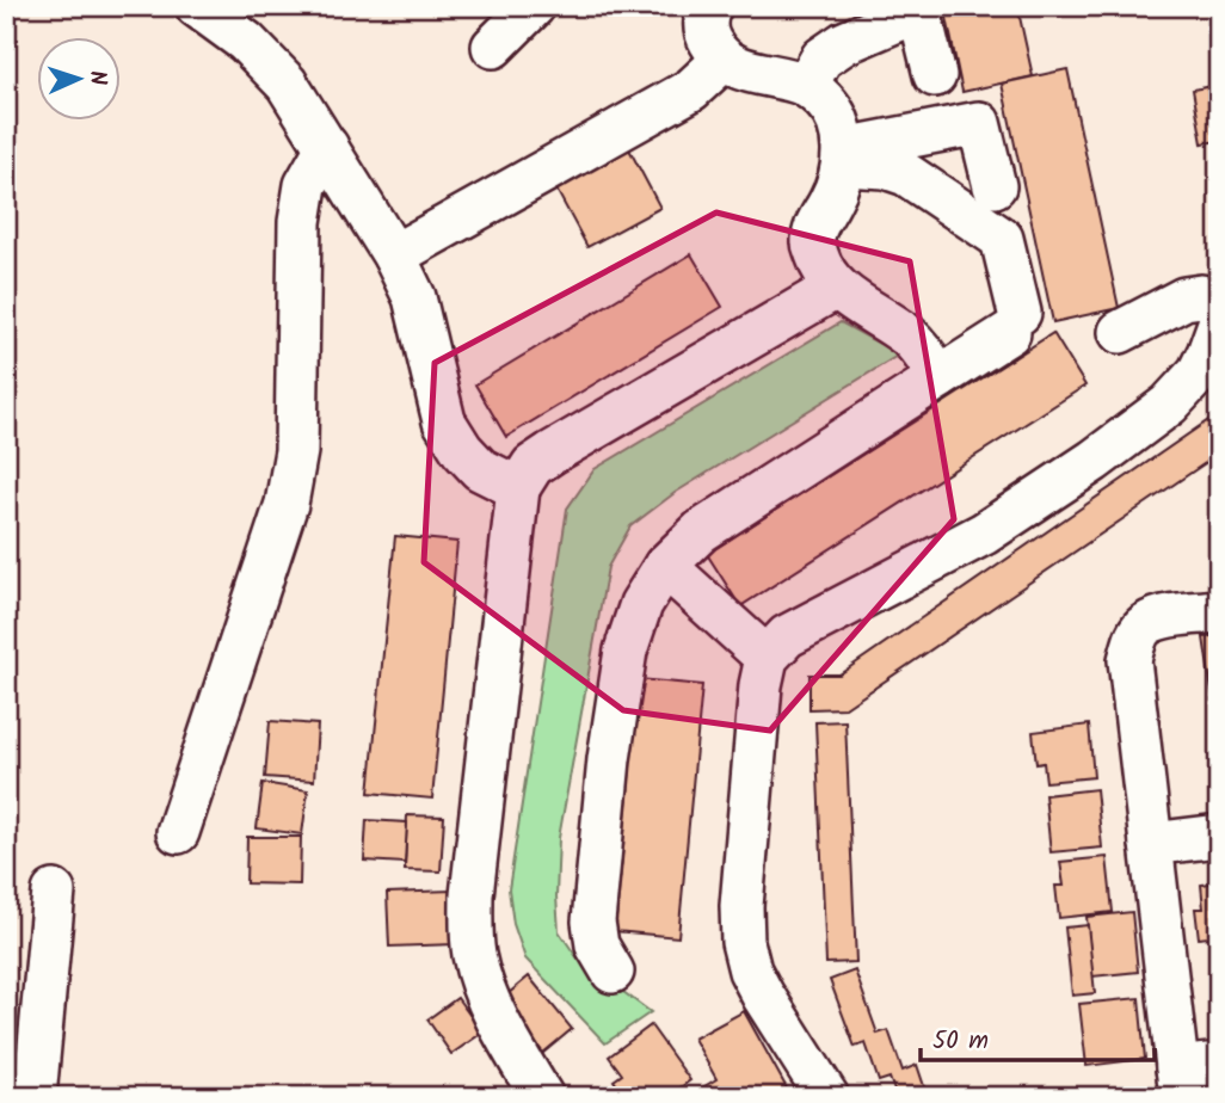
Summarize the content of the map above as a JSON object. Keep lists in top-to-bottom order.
{
  "scale_bar": "50 m",
  "north": "right"
}
